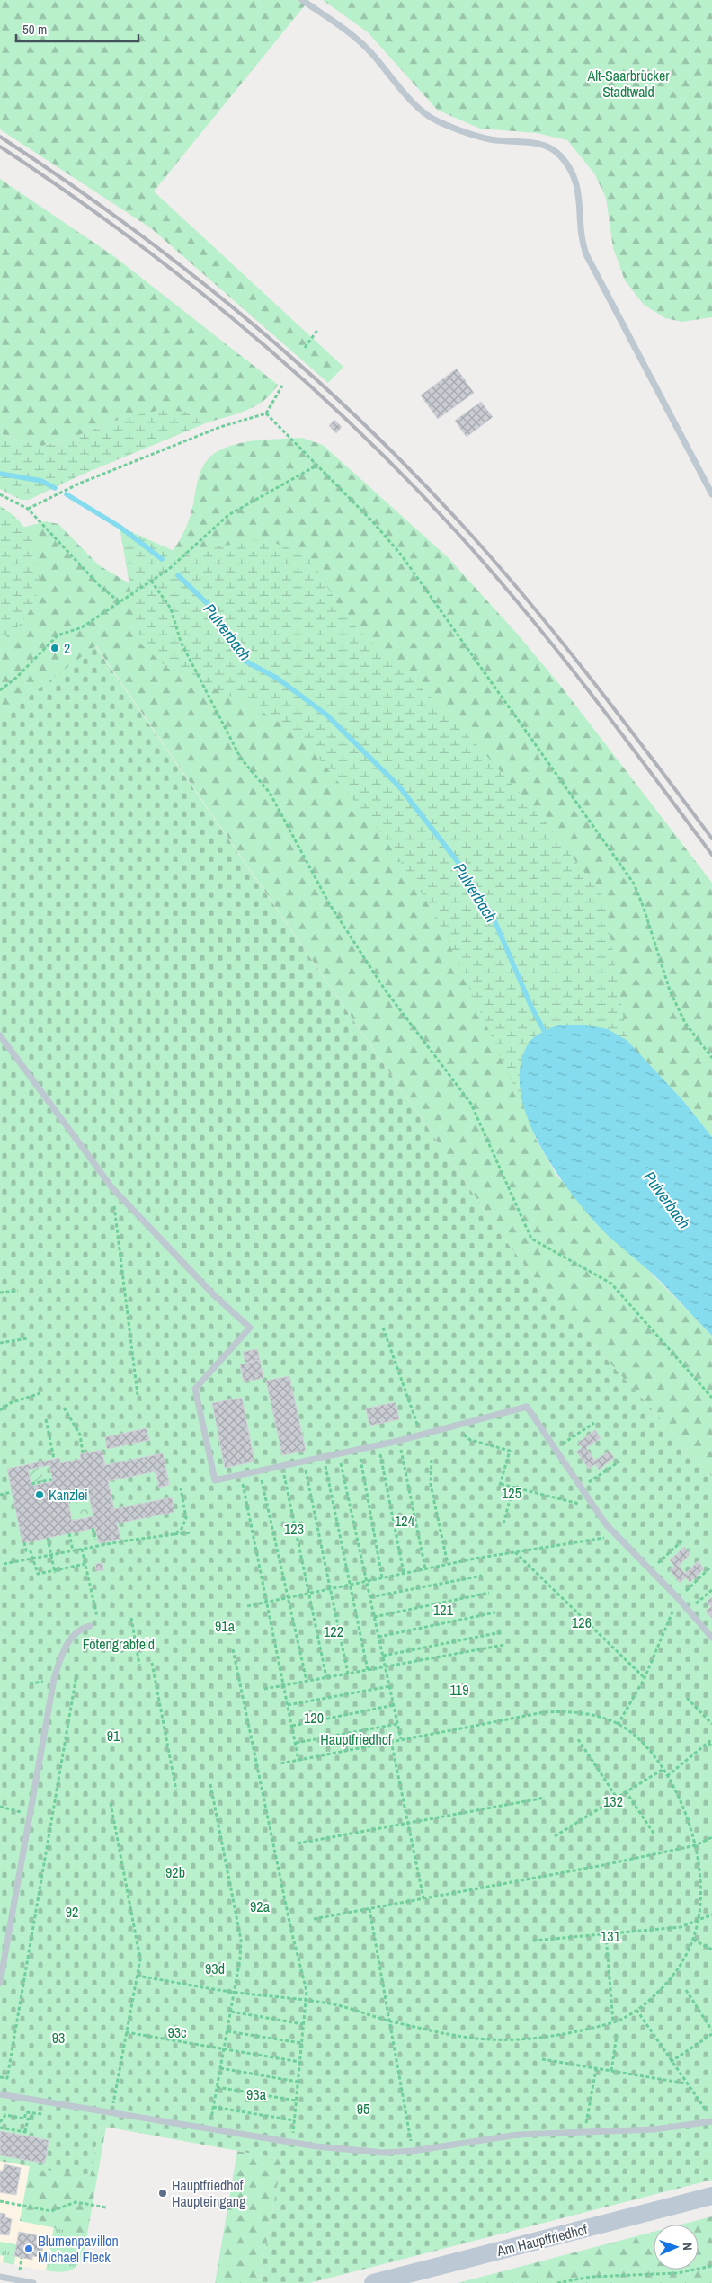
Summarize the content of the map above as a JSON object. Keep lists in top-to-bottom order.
{
  "streets": {
    "main road": ["Am Hauptfriedhof"]
  },
  "water": ["Pulverbach"],
  "parks": [
    "Alt-Saarbrücker Stadtwald",
    "125",
    "124",
    "123",
    "121",
    "126",
    "91a",
    "122",
    "Fötengrabfeld",
    "119",
    "120",
    "91",
    "Hauptfriedhof",
    "132",
    "92b",
    "92a",
    "92",
    "131",
    "93d",
    "93c",
    "93",
    "93a",
    "95"
  ],
  "places": [
    "2",
    "Kanzlei",
    "Hauptfriedhof Haupteingang",
    "Blumenpavillon Michael Fleck"
  ],
  "scale_bar": "50 m",
  "north": "right"
}
